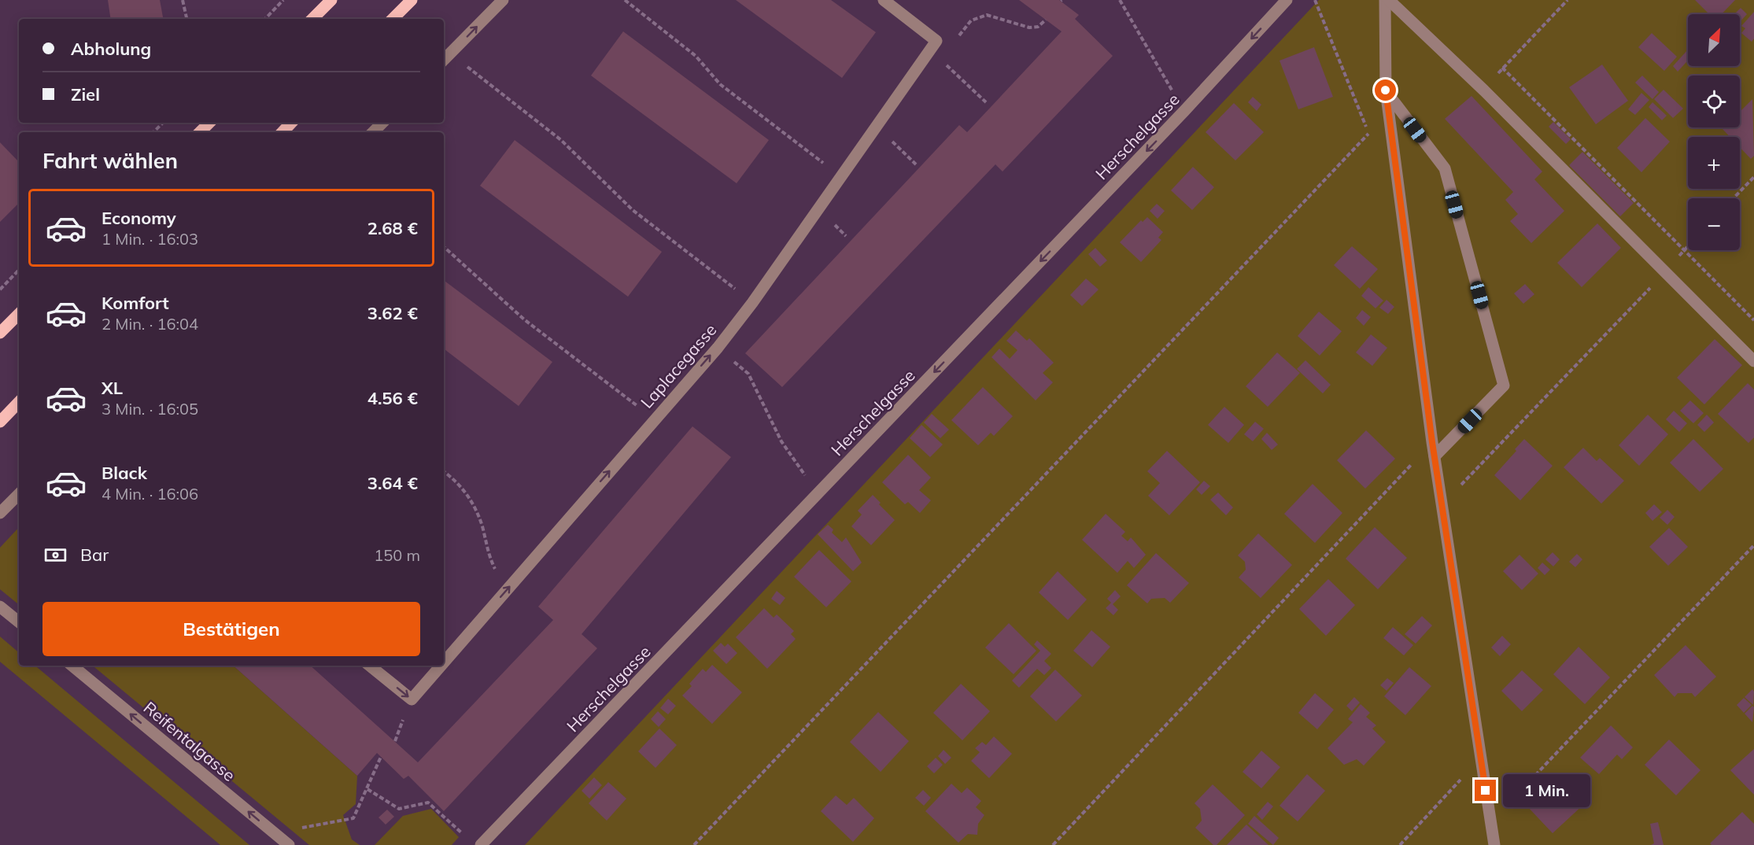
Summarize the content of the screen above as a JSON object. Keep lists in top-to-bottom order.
{
  "streets": {
    "street": ["Herschelgasse", "Laplacegasse", "Reifentalgasse"]
  },
  "one_way": ["Herschelgasse", "Laplacegasse", "Reifentalgasse"],
  "north": "top right",
  "page": {
    "map_buttons": ["+", "−"],
    "banner": ["Abholung", "Ziel"],
    "heading": "Fahrt wählen",
    "list": [
      {
        "name": "Economy",
        "note": "1 Min. · 16:03",
        "value": "2.68 €"
      },
      {
        "name": "Komfort",
        "note": "2 Min. · 16:04",
        "value": "3.62 €"
      },
      {
        "name": "XL",
        "note": "3 Min. · 16:05",
        "value": "4.56 €"
      },
      {
        "name": "Black",
        "note": "4 Min. · 16:06",
        "value": "3.64 €"
      }
    ],
    "pay": ["Bar", "150 m"],
    "buttons": "Bestätigen",
    "bubble": "1 Min."
  }
}
